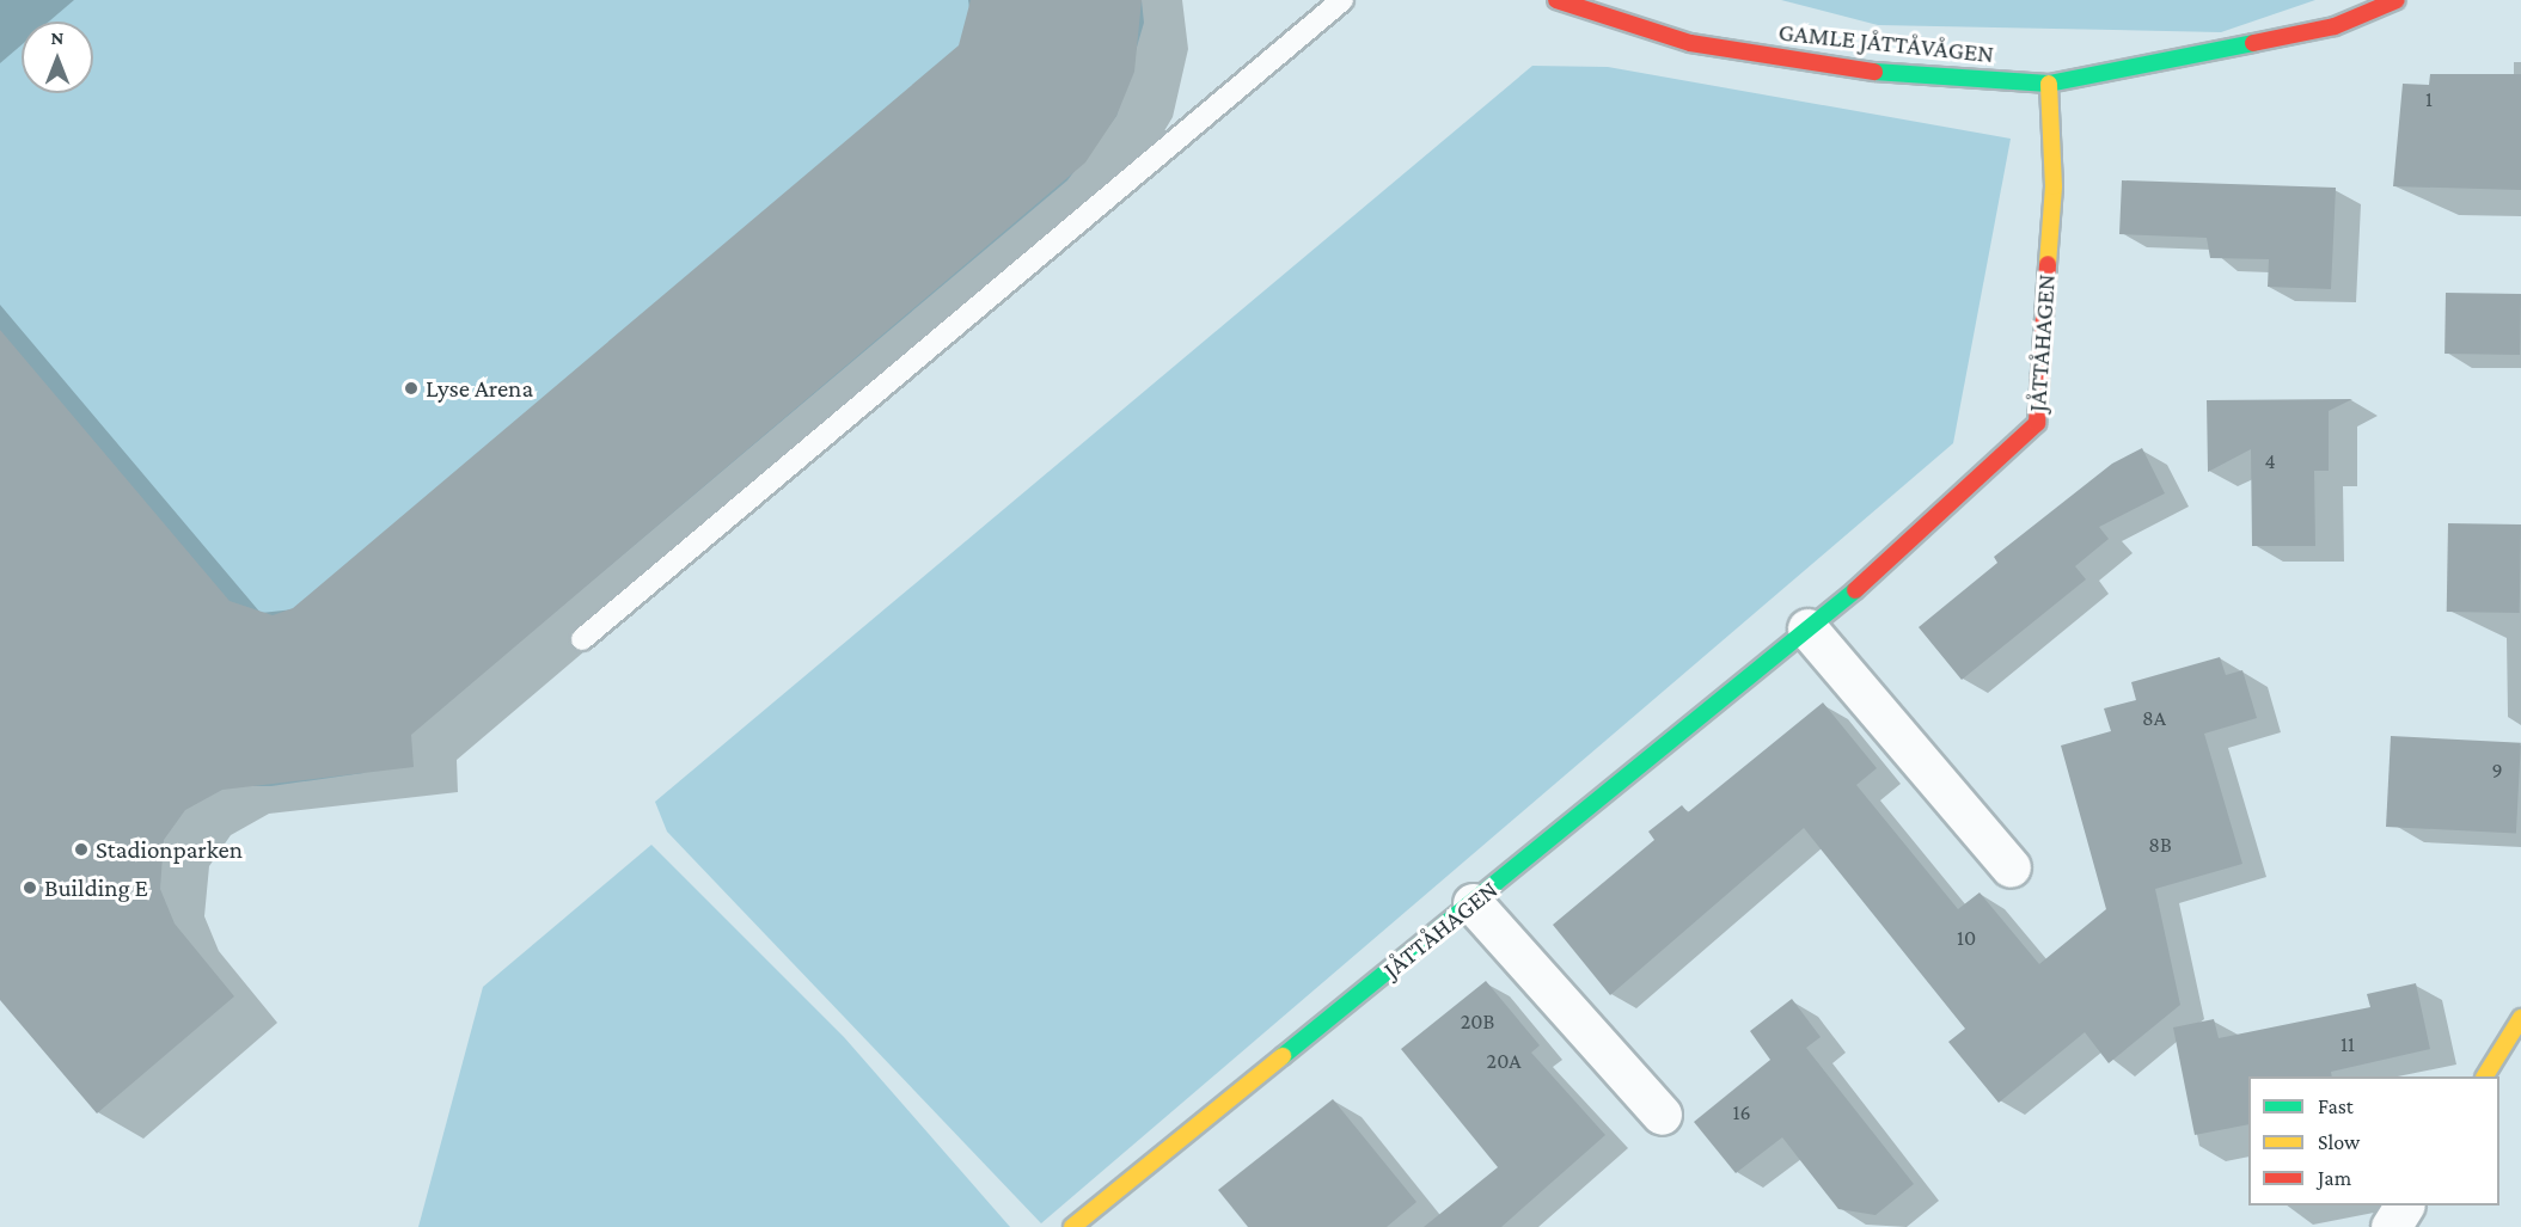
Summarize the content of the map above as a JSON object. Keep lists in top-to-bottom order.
{
  "streets": {
    "street": ["GAMLE JÅTTÅVÅGEN", "JÅTTÅHAGEN"]
  },
  "crossings": [
    ["GAMLE JÅTTÅVÅGEN", "JÅTTÅHAGEN"]
  ],
  "places": ["Lyse Arena", "Stadionparken", "Building E"],
  "house_numbers": [
    "1",
    "4",
    "8A",
    "9",
    "8B",
    "10",
    "20B",
    "11",
    "20A",
    "16"
  ],
  "legend": ["Fast", "Slow", "Jam"],
  "north": "top"
}
